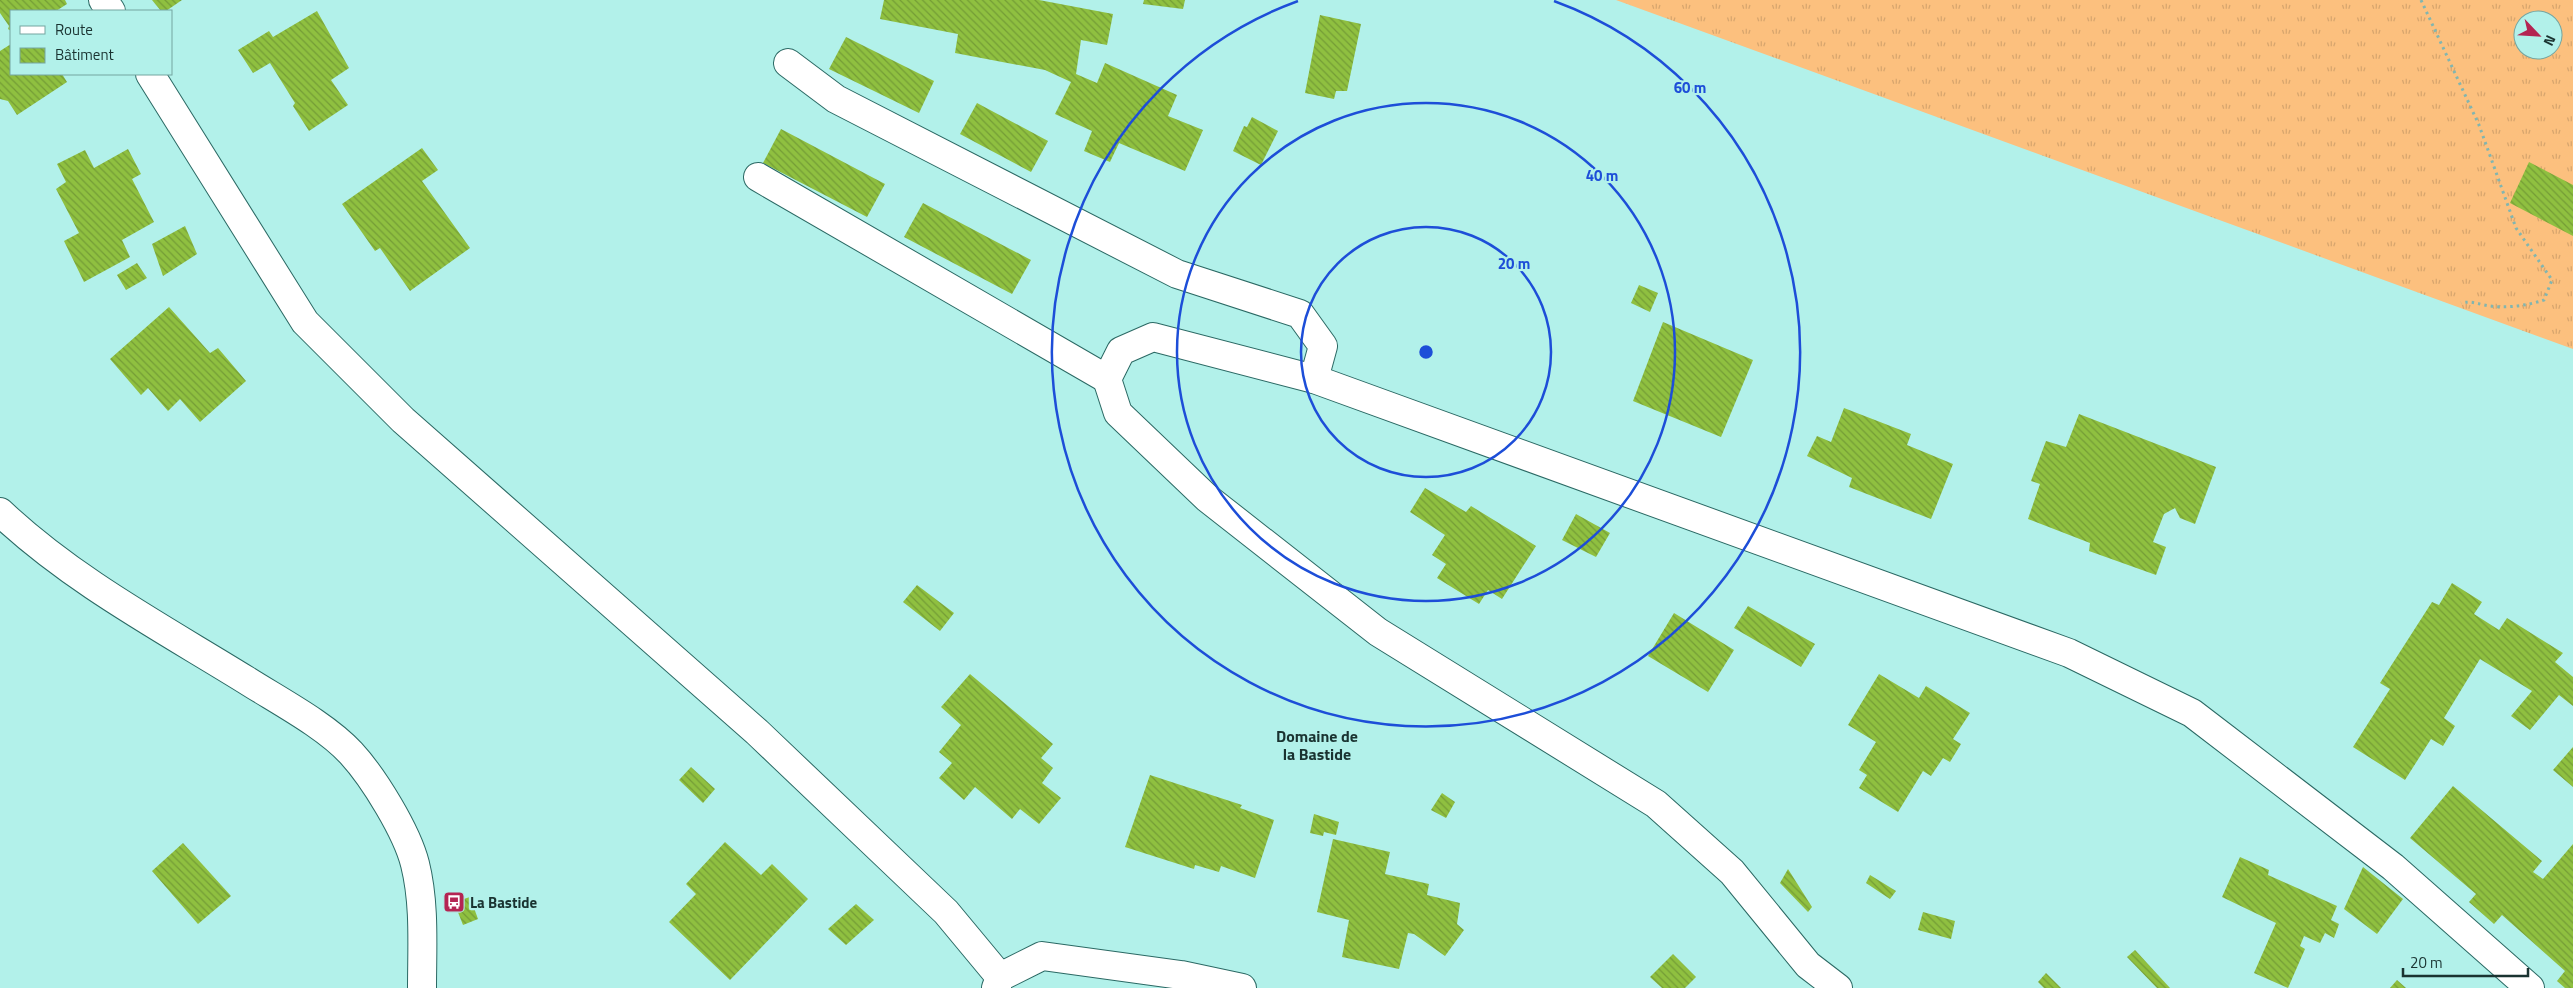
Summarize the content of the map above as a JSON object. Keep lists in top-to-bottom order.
{
  "districts": ["Domaine de la Bastide"],
  "places": {
    "bus stop": ["La Bastide"]
  },
  "legend": ["Route", "Bâtiment"],
  "scale_bar": "20 m",
  "north": "bottom right",
  "rings": ["60 m", "40 m", "20 m"]
}
